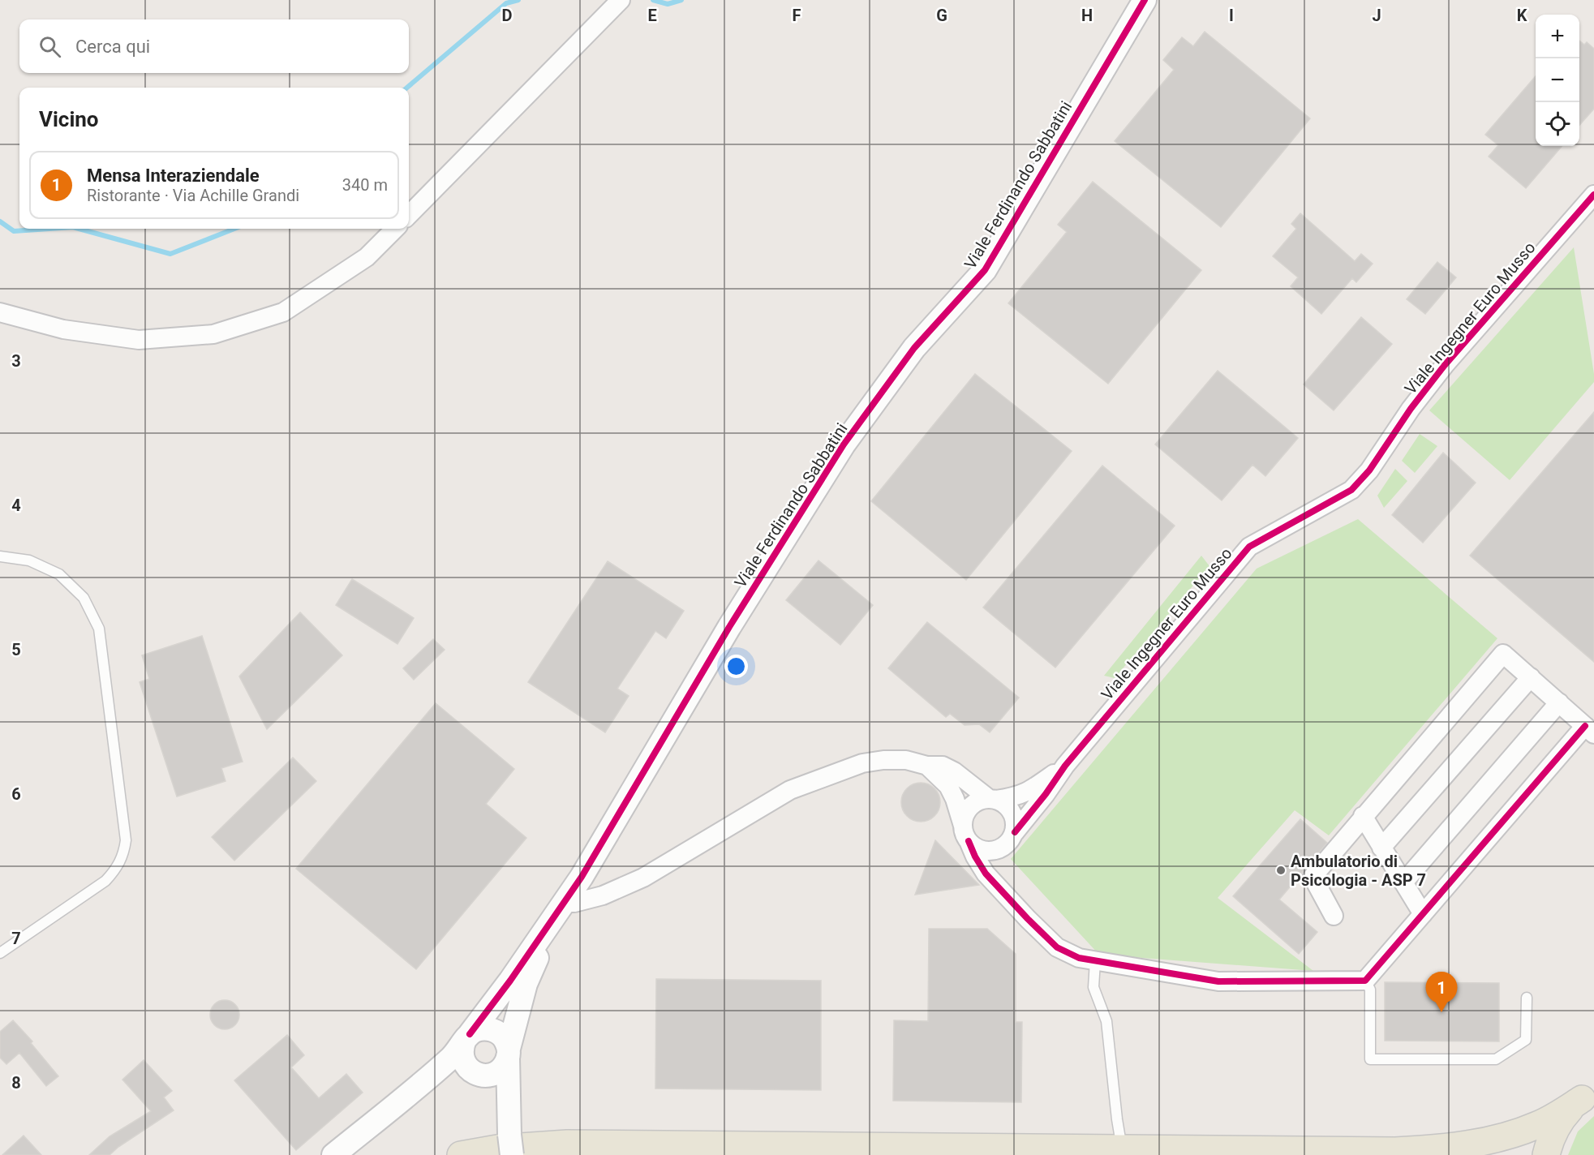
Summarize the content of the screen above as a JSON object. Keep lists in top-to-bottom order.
{
  "streets": {
    "street": ["Viale Ferdinando Sabbatini", "Viale Ingegner Euro Musso"]
  },
  "places": ["Ambulatorio di Psicologia - ASP 7"],
  "page": {
    "map_buttons": ["+", "−"],
    "search": "Cerca qui",
    "heading": "Vicino",
    "list": [
      {
        "mark": "1",
        "name": "Mensa Interaziendale",
        "note": "Ristorante · Via Achille Grandi",
        "value": "340 m"
      }
    ],
    "pins": "1"
  },
  "grid": {
    "columns": [
      "D",
      "E",
      "F",
      "G",
      "H",
      "I",
      "J",
      "K"
    ],
    "rows": [
      "3",
      "4",
      "5",
      "6",
      "7",
      "8"
    ]
  }
}
